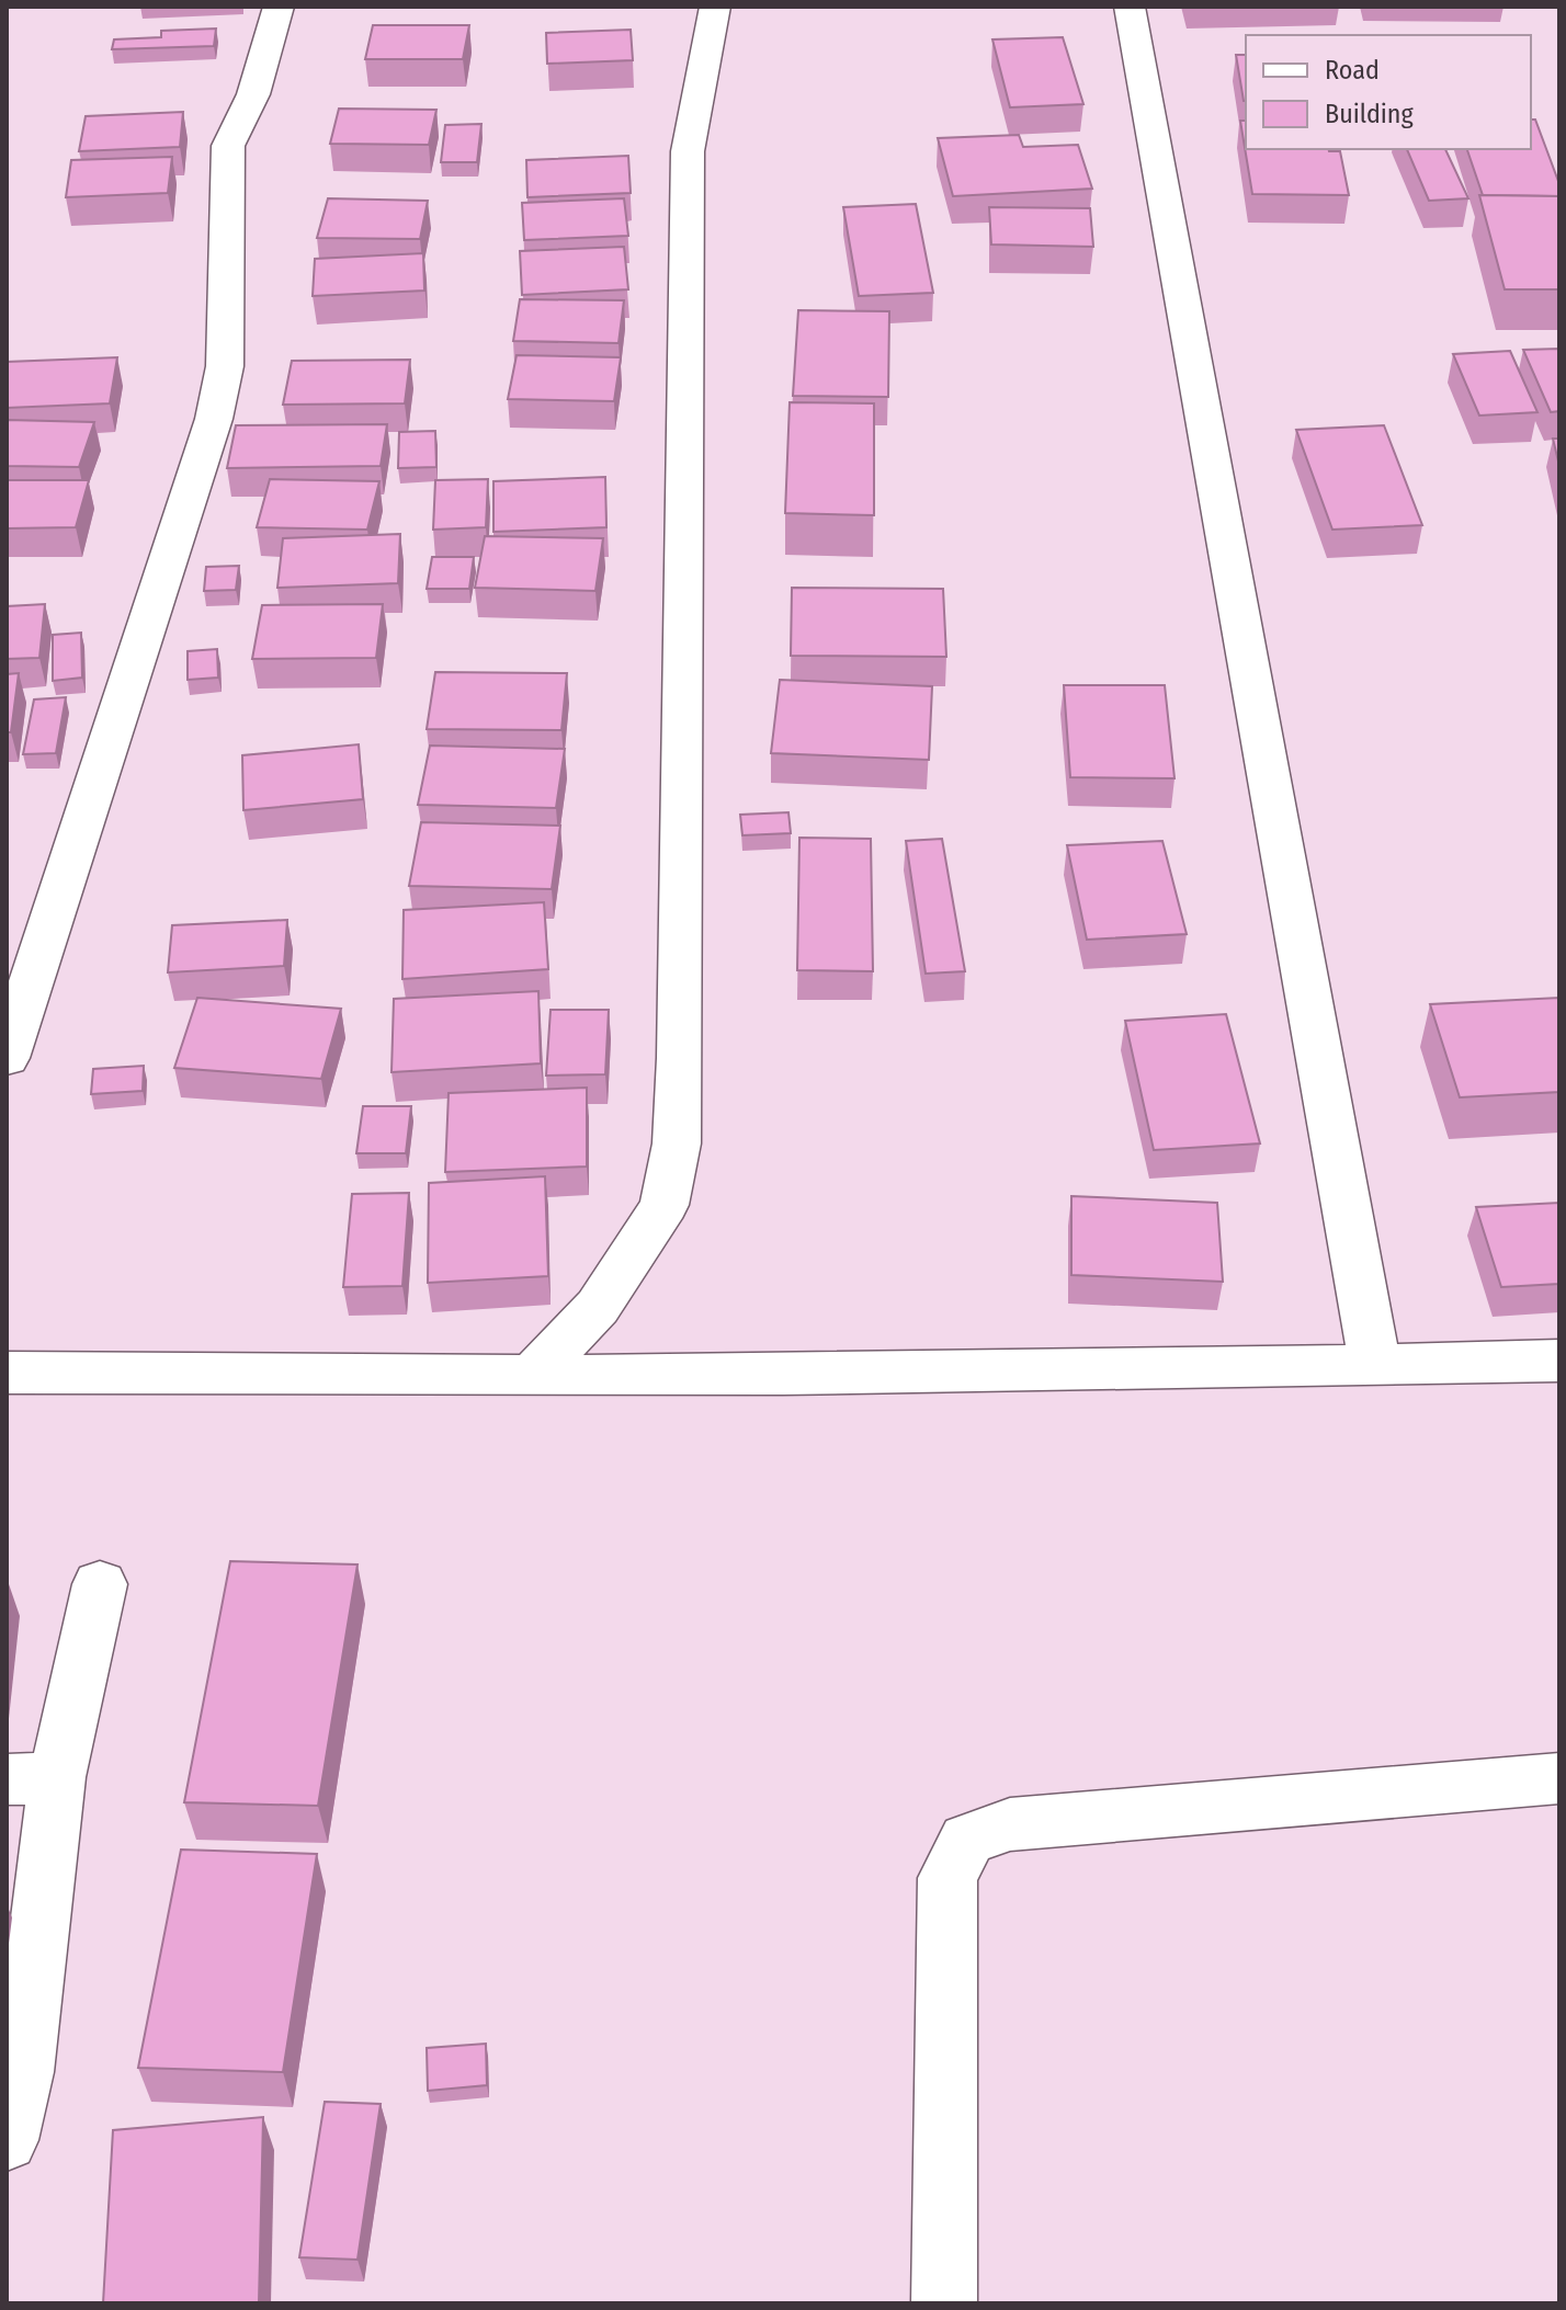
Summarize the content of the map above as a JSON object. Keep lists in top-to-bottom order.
{
  "legend": ["Road", "Building"]
}
